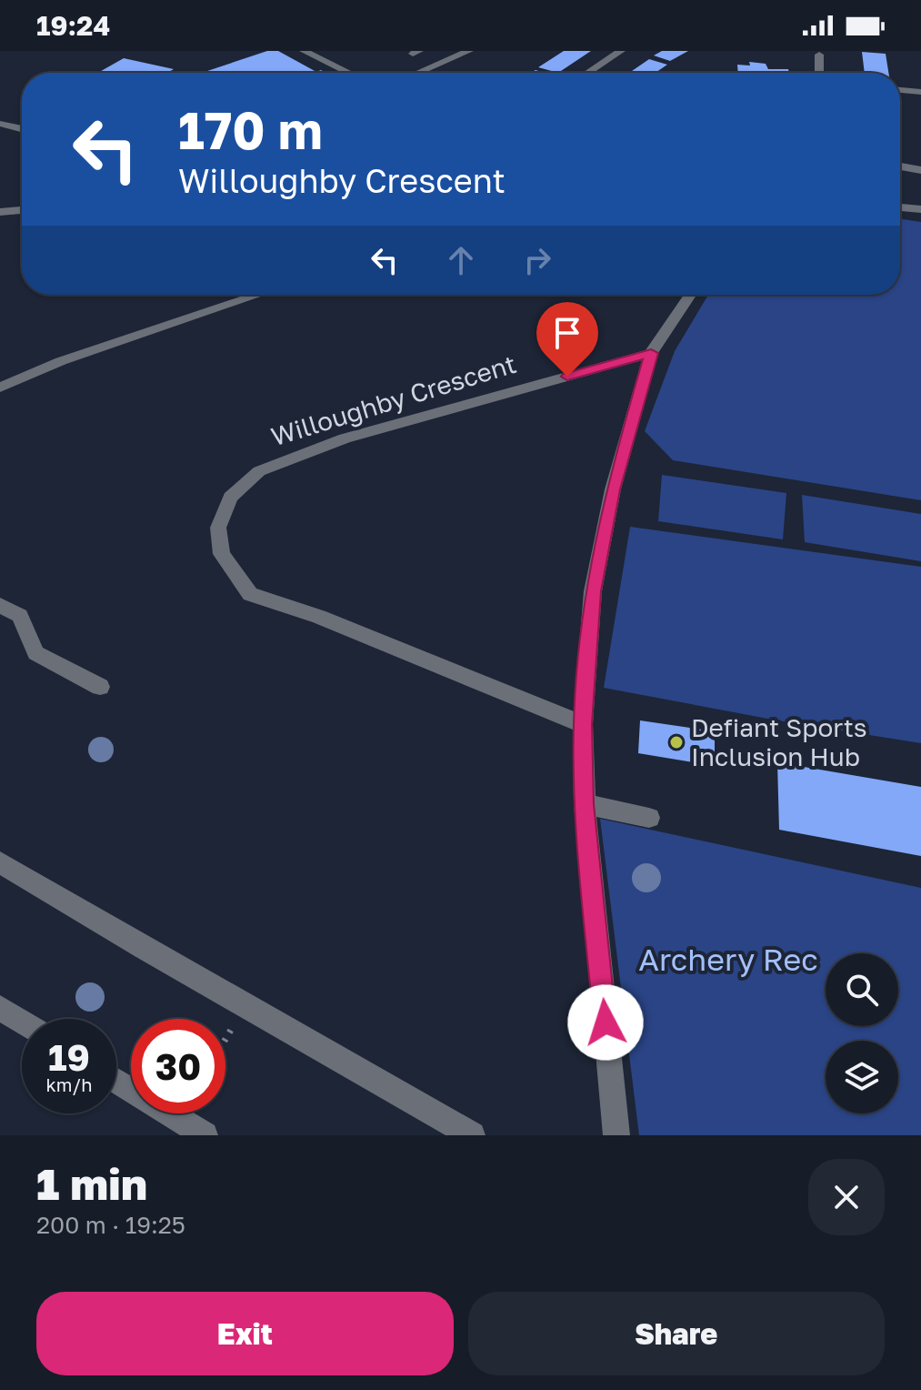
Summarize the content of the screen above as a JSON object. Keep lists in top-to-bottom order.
{
  "streets": {
    "street": ["Willoughby Crescent"]
  },
  "parks": ["Archery Rec"],
  "places": ["Defiant Sports Inclusion Hub"],
  "page": {
    "status": "19:24",
    "turn": ["170 m", "Willoughby Crescent"],
    "speed": "19 km/h",
    "limit": "30",
    "heading": ["1 min", "200 m · 19:25"],
    "buttons": ["Exit", "Share"]
  }
}
